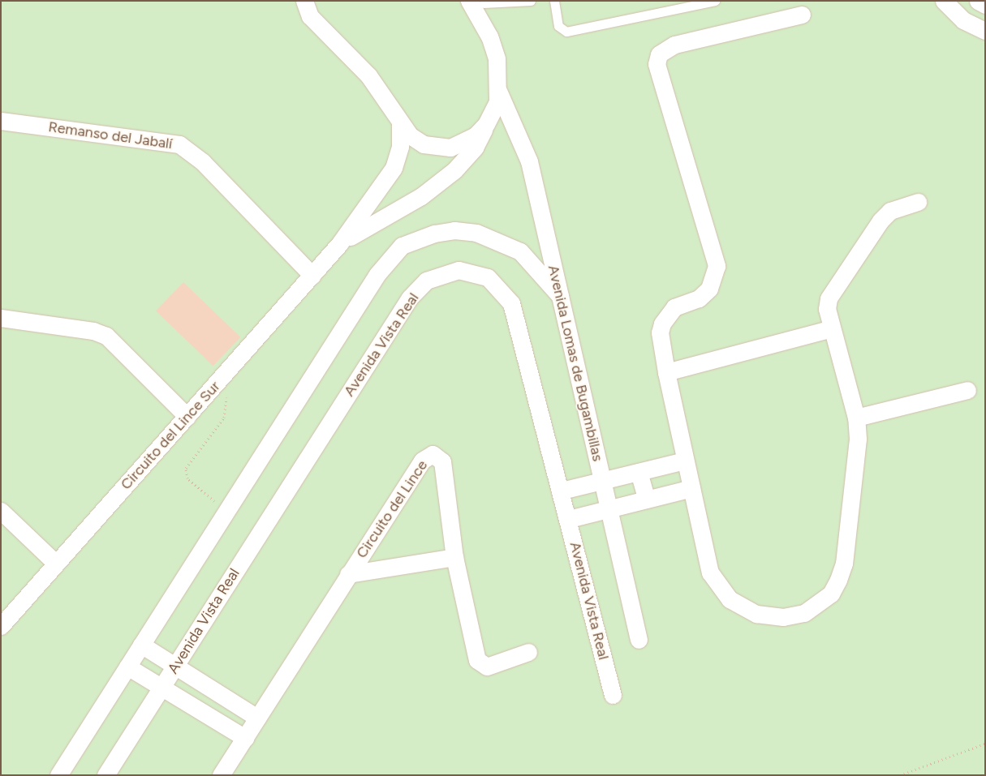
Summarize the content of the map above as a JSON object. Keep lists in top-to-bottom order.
{
  "streets": {
    "street": [
      "Remanso del Jabalí",
      "Avenida Vista Real",
      "Avenida Lomas de Bugambillas",
      "Circuito del Lince Sur",
      "Circuito del Lince"
    ]
  },
  "crossings": [
    ["Remanso del Jabalí", "Circuito del Lince Sur"]
  ]
}
